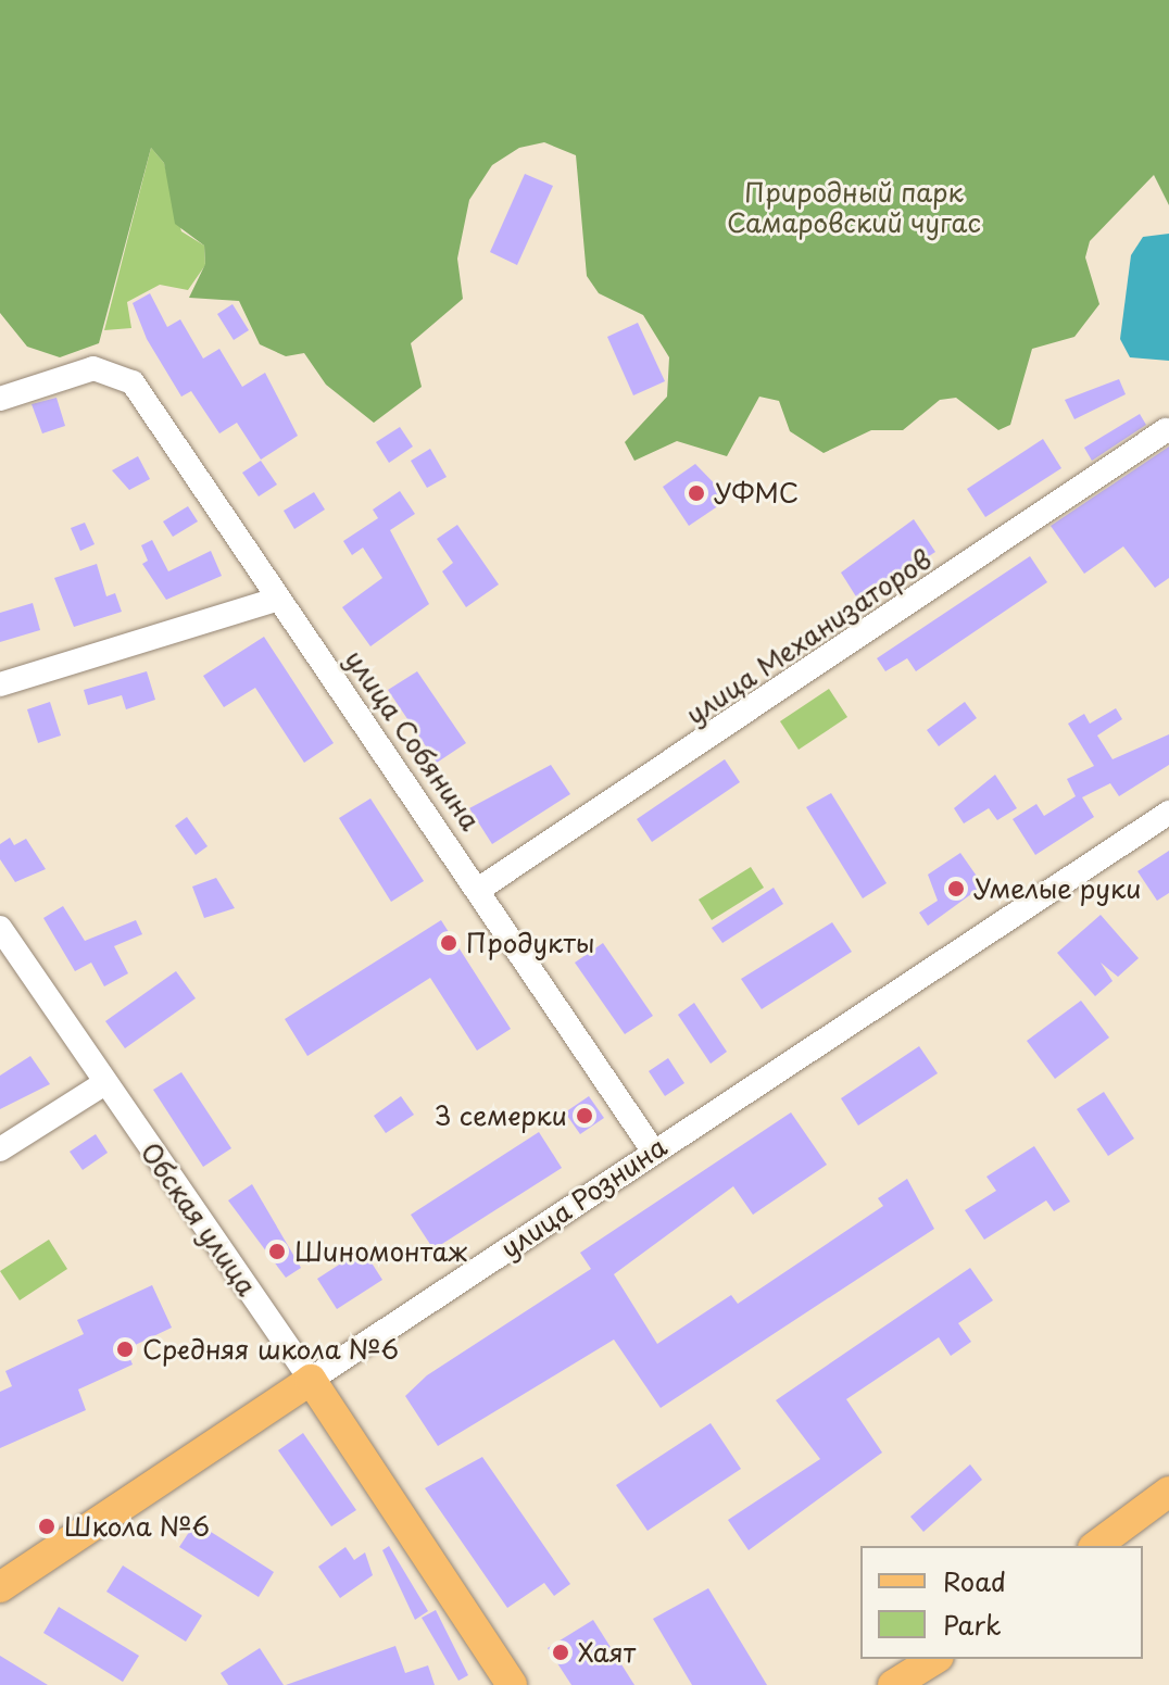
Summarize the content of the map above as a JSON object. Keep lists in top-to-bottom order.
{
  "streets": {
    "main road": ["улица Рознина", "Обская улица"],
    "street": ["улица Механизаторов", "улица Собянина"]
  },
  "crossings": [
    ["улица Механизаторов", "улица Собянина"],
    ["улица Собянина", "улица Рознина"],
    ["улица Рознина", "Обская улица"]
  ],
  "parks": ["Природный парк Самаровский чугас"],
  "places": [
    "УФМС",
    "Умелые руки",
    "Продукты",
    "3 семерки",
    "Шиномонтаж",
    "Средняя школа №6",
    "Школа №6",
    "Хаят"
  ],
  "legend": ["Road", "Park"]
}
